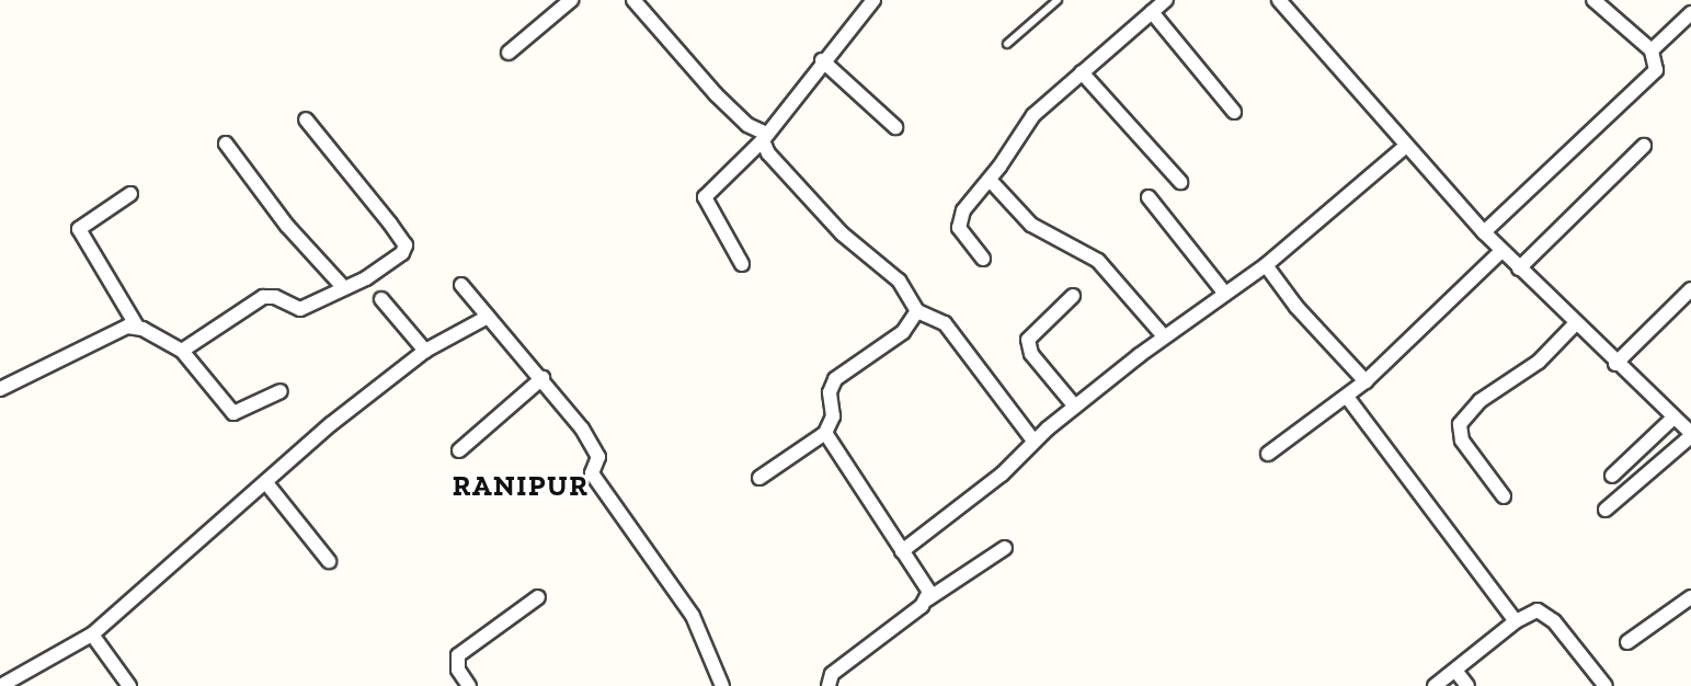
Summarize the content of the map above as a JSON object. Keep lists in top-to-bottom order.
{
  "districts": ["RANIPUR"]
}
